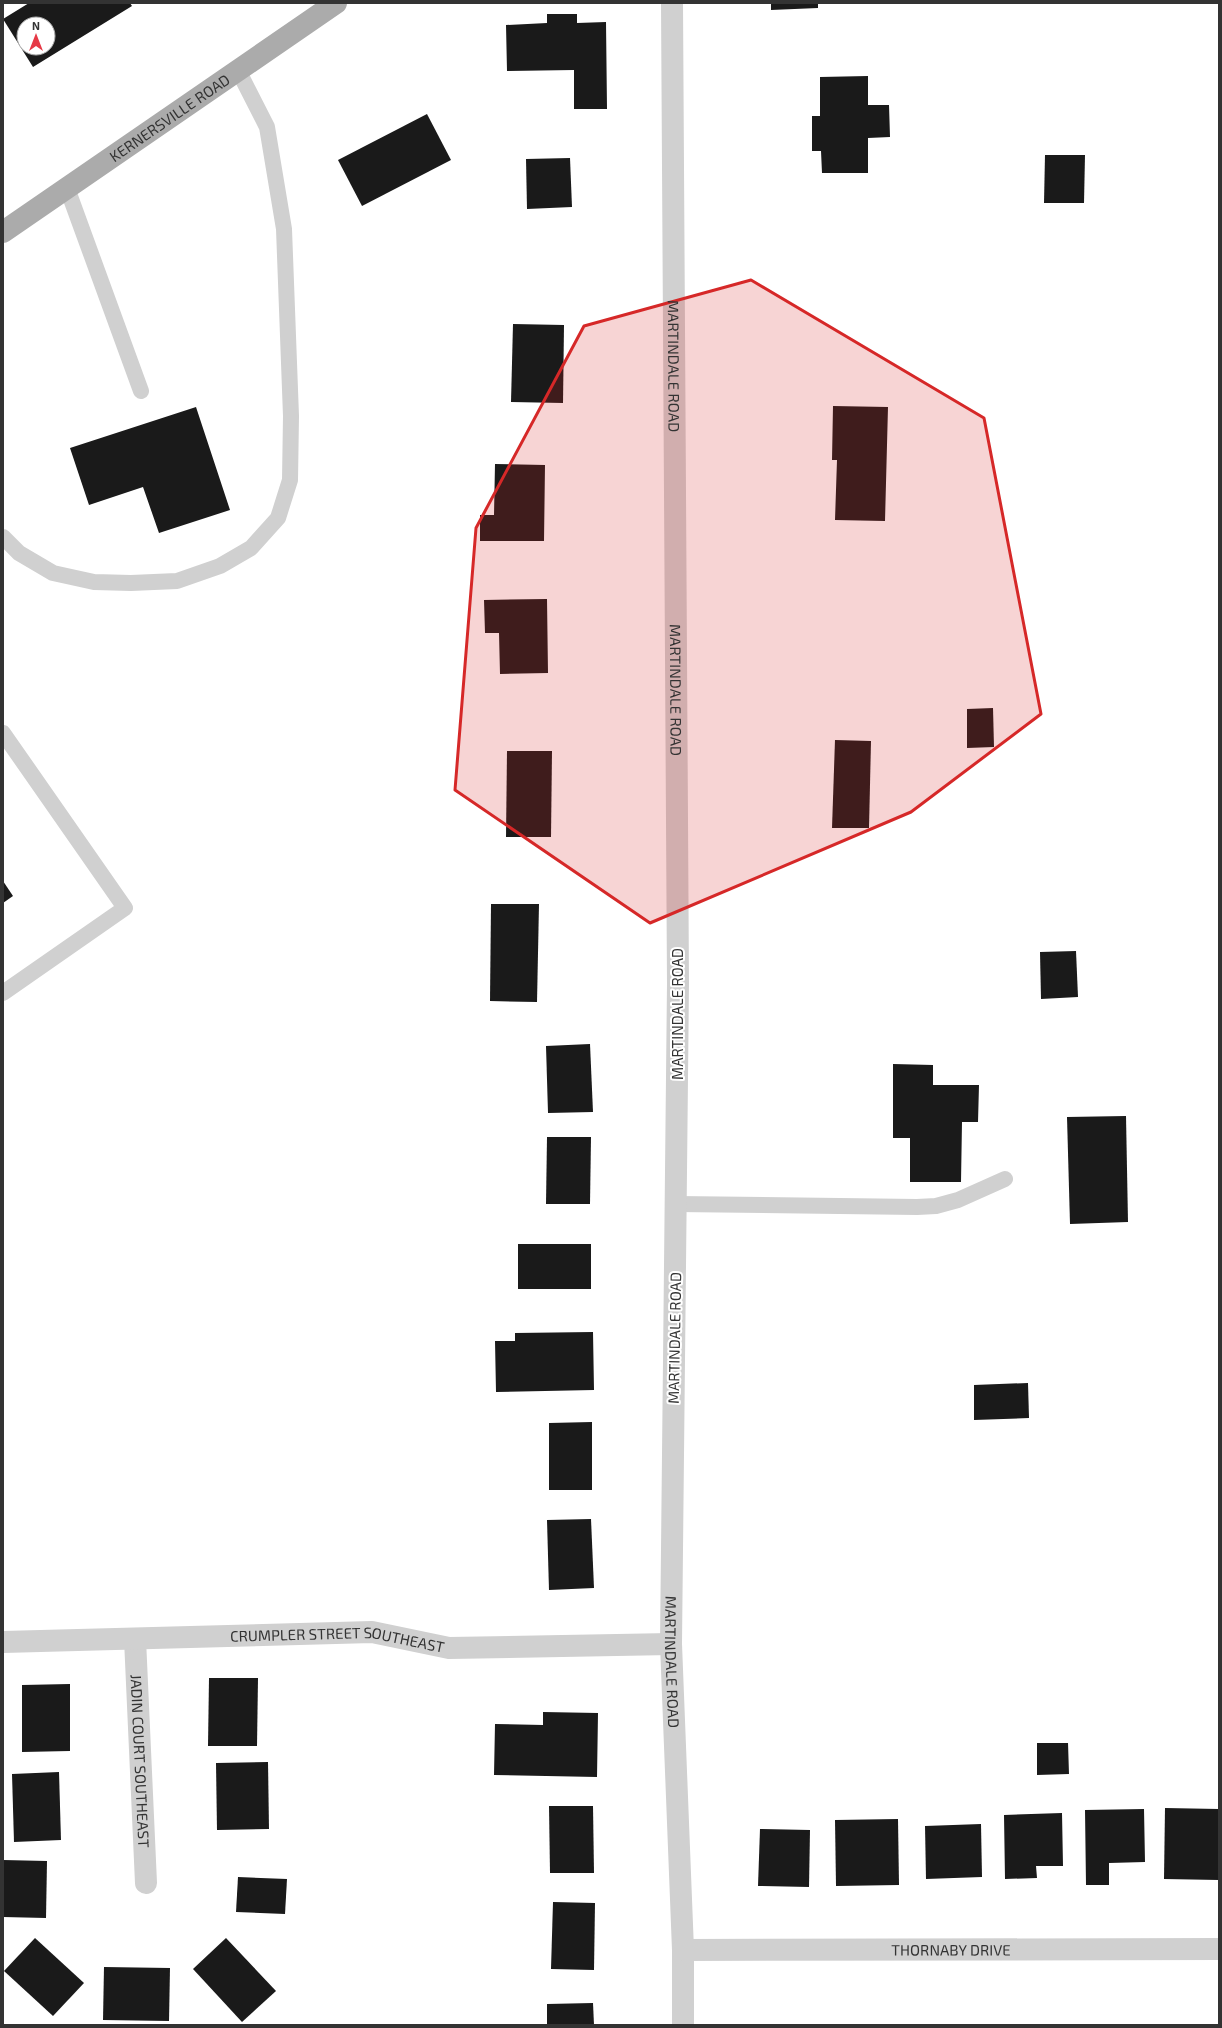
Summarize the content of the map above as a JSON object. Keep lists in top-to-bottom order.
{
  "streets": {
    "main road": ["KERNERSVILLE ROAD"],
    "street": [
      "MARTINDALE ROAD",
      "CRUMPLER STREET SOUTHEAST",
      "JADIN COURT SOUTHEAST",
      "THORNABY DRIVE"
    ]
  },
  "crossings": [
    ["MARTINDALE ROAD", "CRUMPLER STREET SOUTHEAST"],
    ["MARTINDALE ROAD", "THORNABY DRIVE"],
    ["CRUMPLER STREET SOUTHEAST", "JADIN COURT SOUTHEAST"]
  ],
  "north": "top"
}
